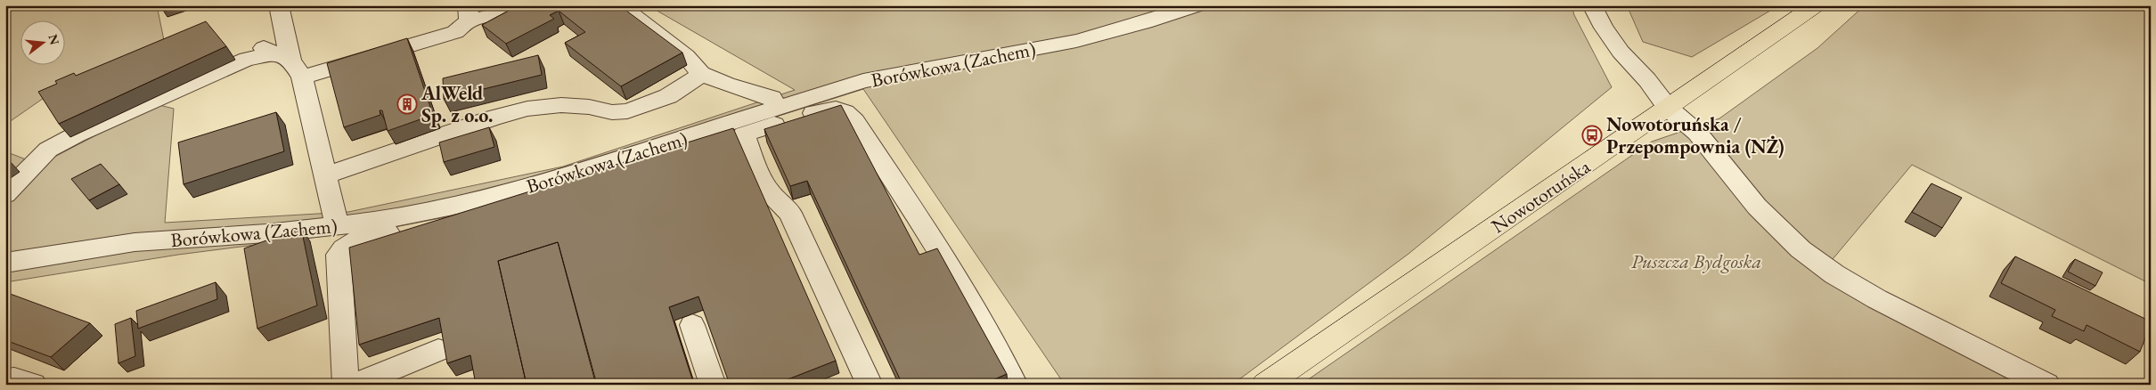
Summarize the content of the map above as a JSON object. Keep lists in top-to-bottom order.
{
  "streets": {
    "main road": ["Nowotoruńska"],
    "street": ["Borówkowa (Zachem)"]
  },
  "parks": ["Puszcza Bydgoska"],
  "places": {
    "building": ["AlWeld Sp. z o.o."],
    "bus stop": ["Nowotoruńska / Przepompownia (NŻ)"]
  },
  "north": "right"
}
